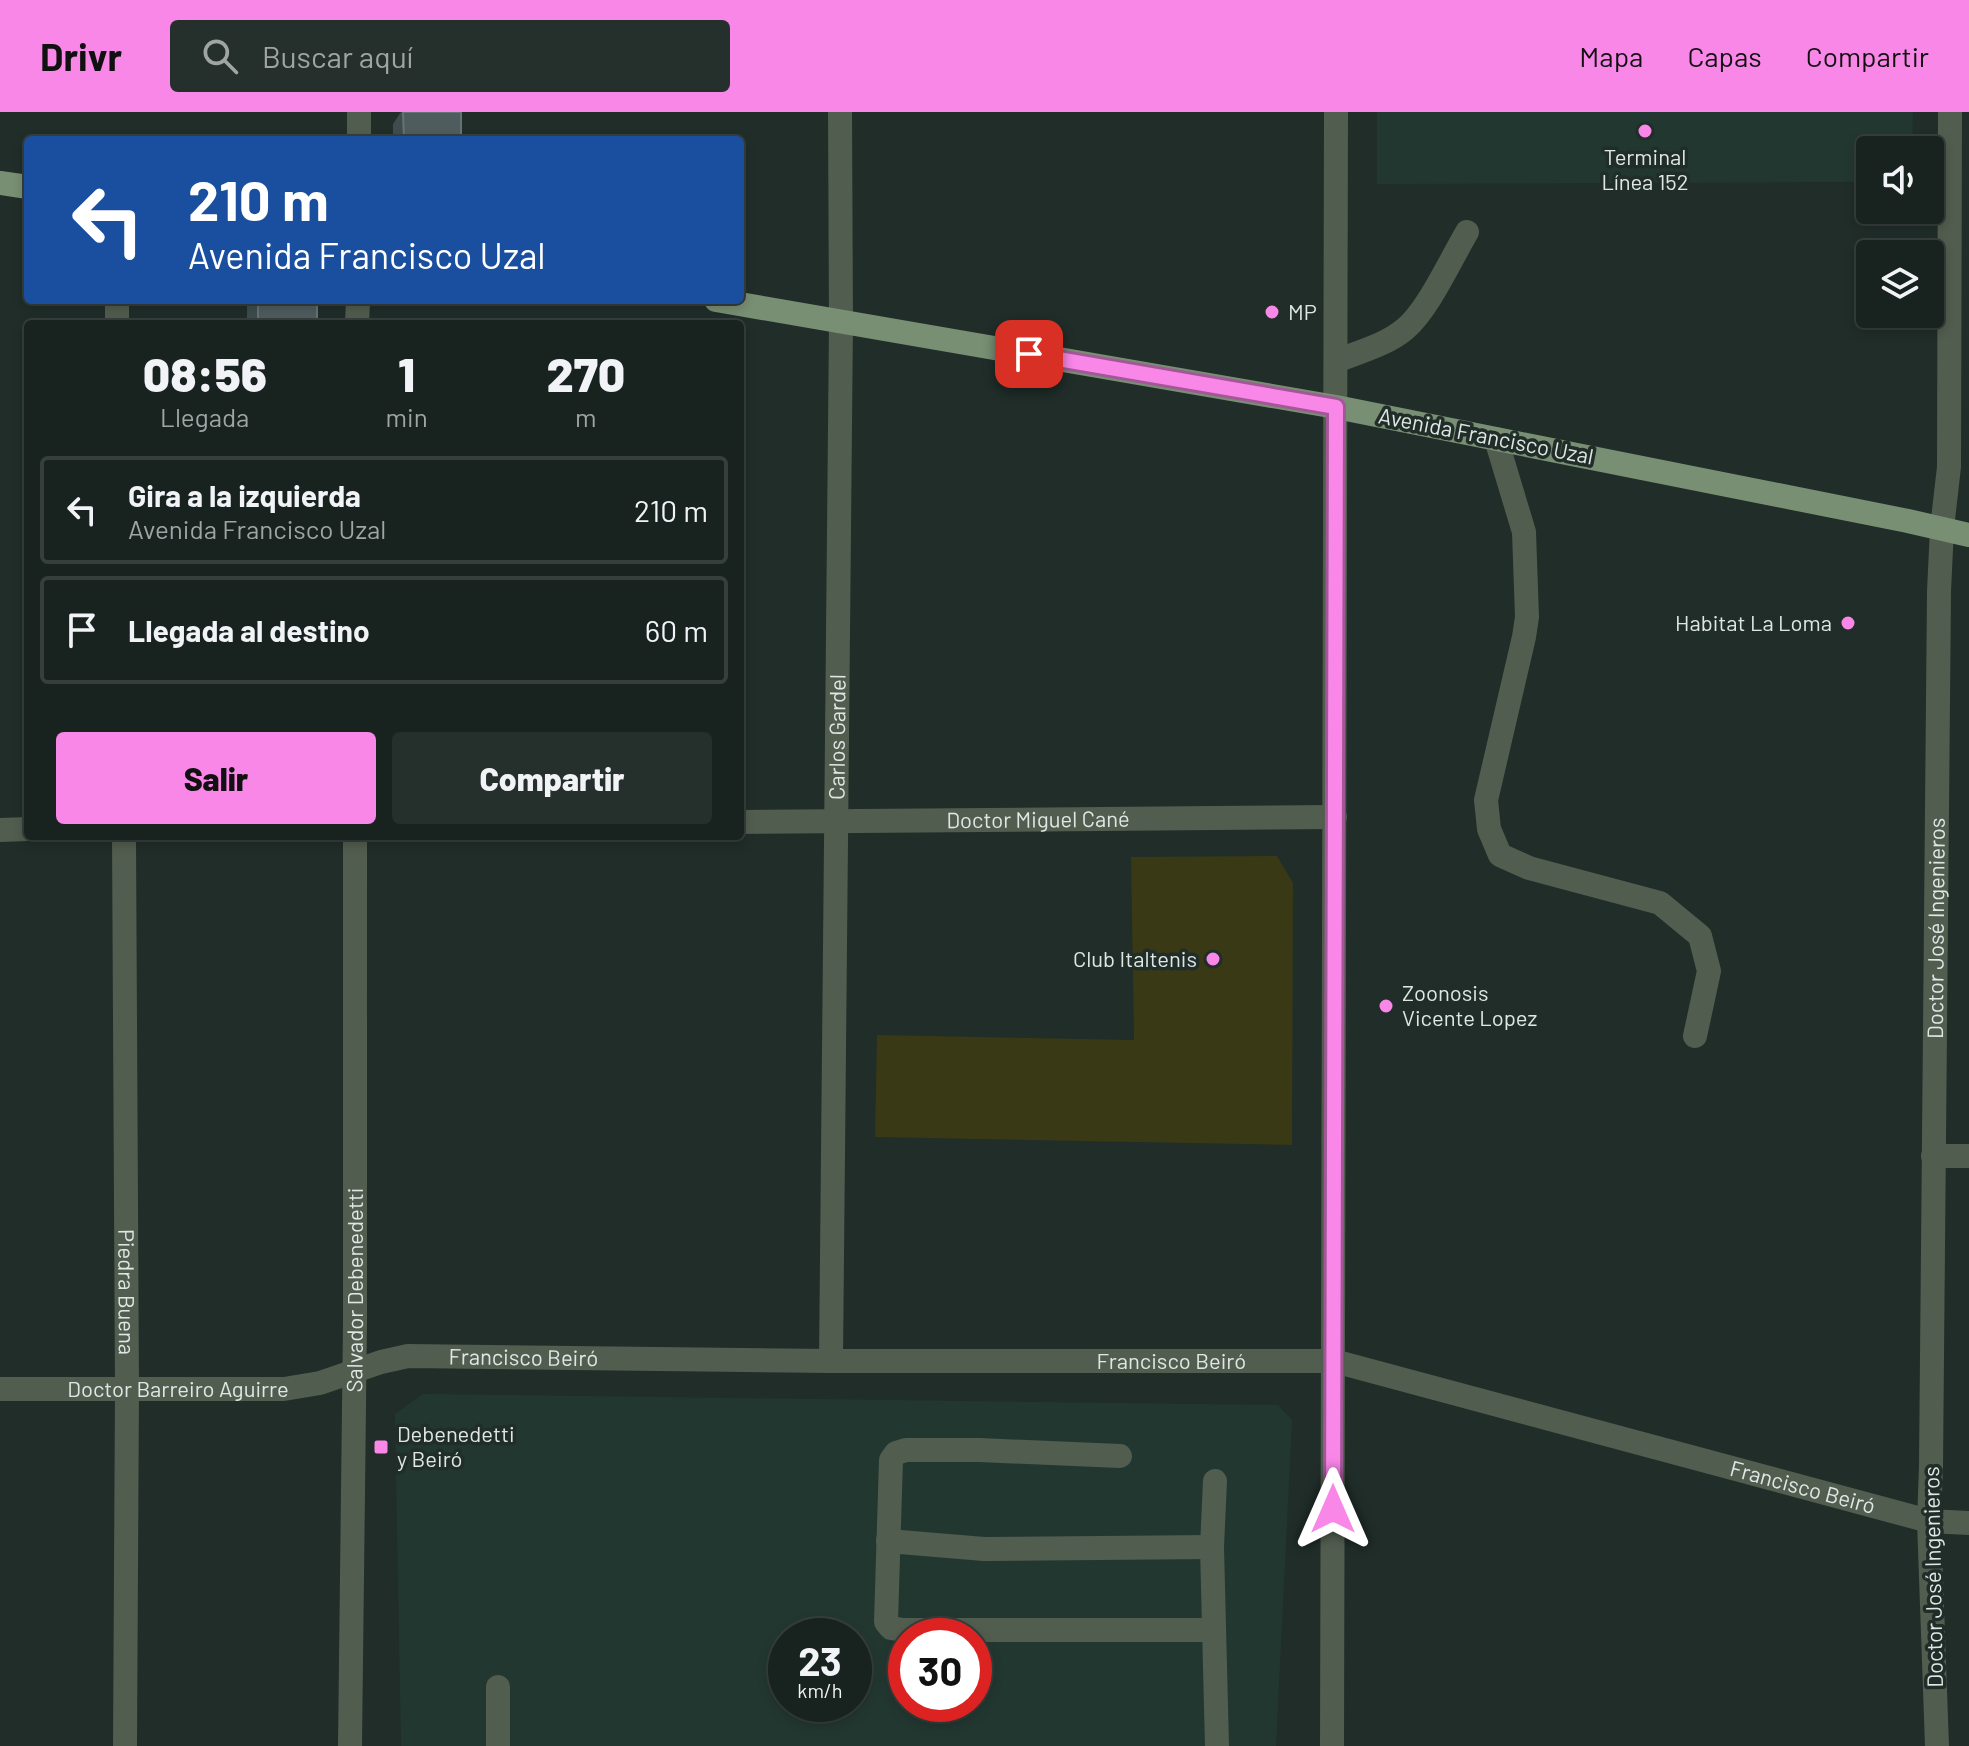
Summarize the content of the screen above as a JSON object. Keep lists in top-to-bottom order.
{
  "streets": {
    "main road": ["Avenida Francisco Uzal"],
    "street": [
      "Carlos Gardel",
      "Doctor Miguel Cané",
      "Doctor José Ingenieros",
      "Piedra Buena",
      "Salvador Debenedetti",
      "Francisco Beiró",
      "Doctor Barreiro Aguirre"
    ]
  },
  "crossings": [
    ["Avenida Francisco Uzal", "Carlos Gardel"],
    ["Avenida Francisco Uzal", "Doctor José Ingenieros"],
    ["Carlos Gardel", "Doctor Miguel Cané"],
    ["Carlos Gardel", "Francisco Beiró"],
    ["Doctor José Ingenieros", "Francisco Beiró"],
    ["Piedra Buena", "Doctor Barreiro Aguirre"],
    ["Salvador Debenedetti", "Francisco Beiró"],
    ["Salvador Debenedetti", "Doctor Barreiro Aguirre"],
    ["Francisco Beiró", "Doctor Barreiro Aguirre"]
  ],
  "places": {
    "other": [
      "Terminal Línea 152",
      "MP",
      "Habitat La Loma",
      "Club Italtenis",
      "Zoonosis Vicente Lopez"
    ],
    "transit": ["Debenedetti y Beiró"]
  },
  "page": {
    "header": "Drivr",
    "search": "Buscar aquí",
    "nav": ["Mapa", "Capas", "Compartir"],
    "turn": ["210 m", "Avenida Francisco Uzal"],
    "eta": [
      "08:56",
      "Llegada",
      "1",
      "min",
      "270",
      "m"
    ],
    "list": [
      {
        "name": "Gira a la izquierda",
        "note": "Avenida Francisco Uzal",
        "value": "210 m"
      },
      {
        "name": "Llegada al destino",
        "value": "60 m"
      }
    ],
    "buttons": ["Salir", "Compartir"],
    "speed": "23 km/h",
    "limit": "30"
  }
}
